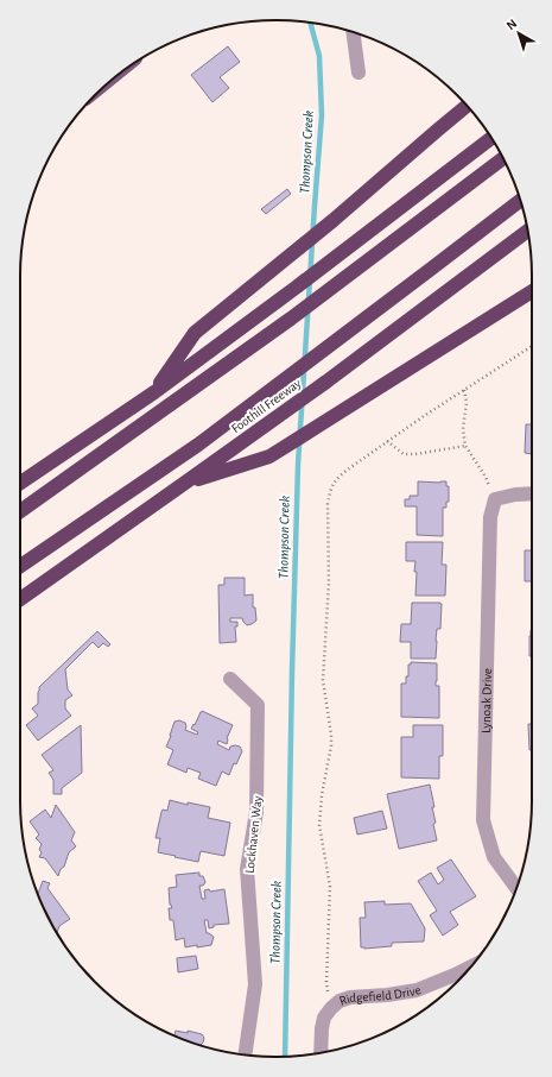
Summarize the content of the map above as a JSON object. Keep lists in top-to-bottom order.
{
  "streets": {
    "highway": ["Foothill Freeway"],
    "street": ["Lynoak Drive", "Lockhaven Way", "Ridgefield Drive"]
  },
  "water": ["Thompson Creek"],
  "north": "top left"
}
